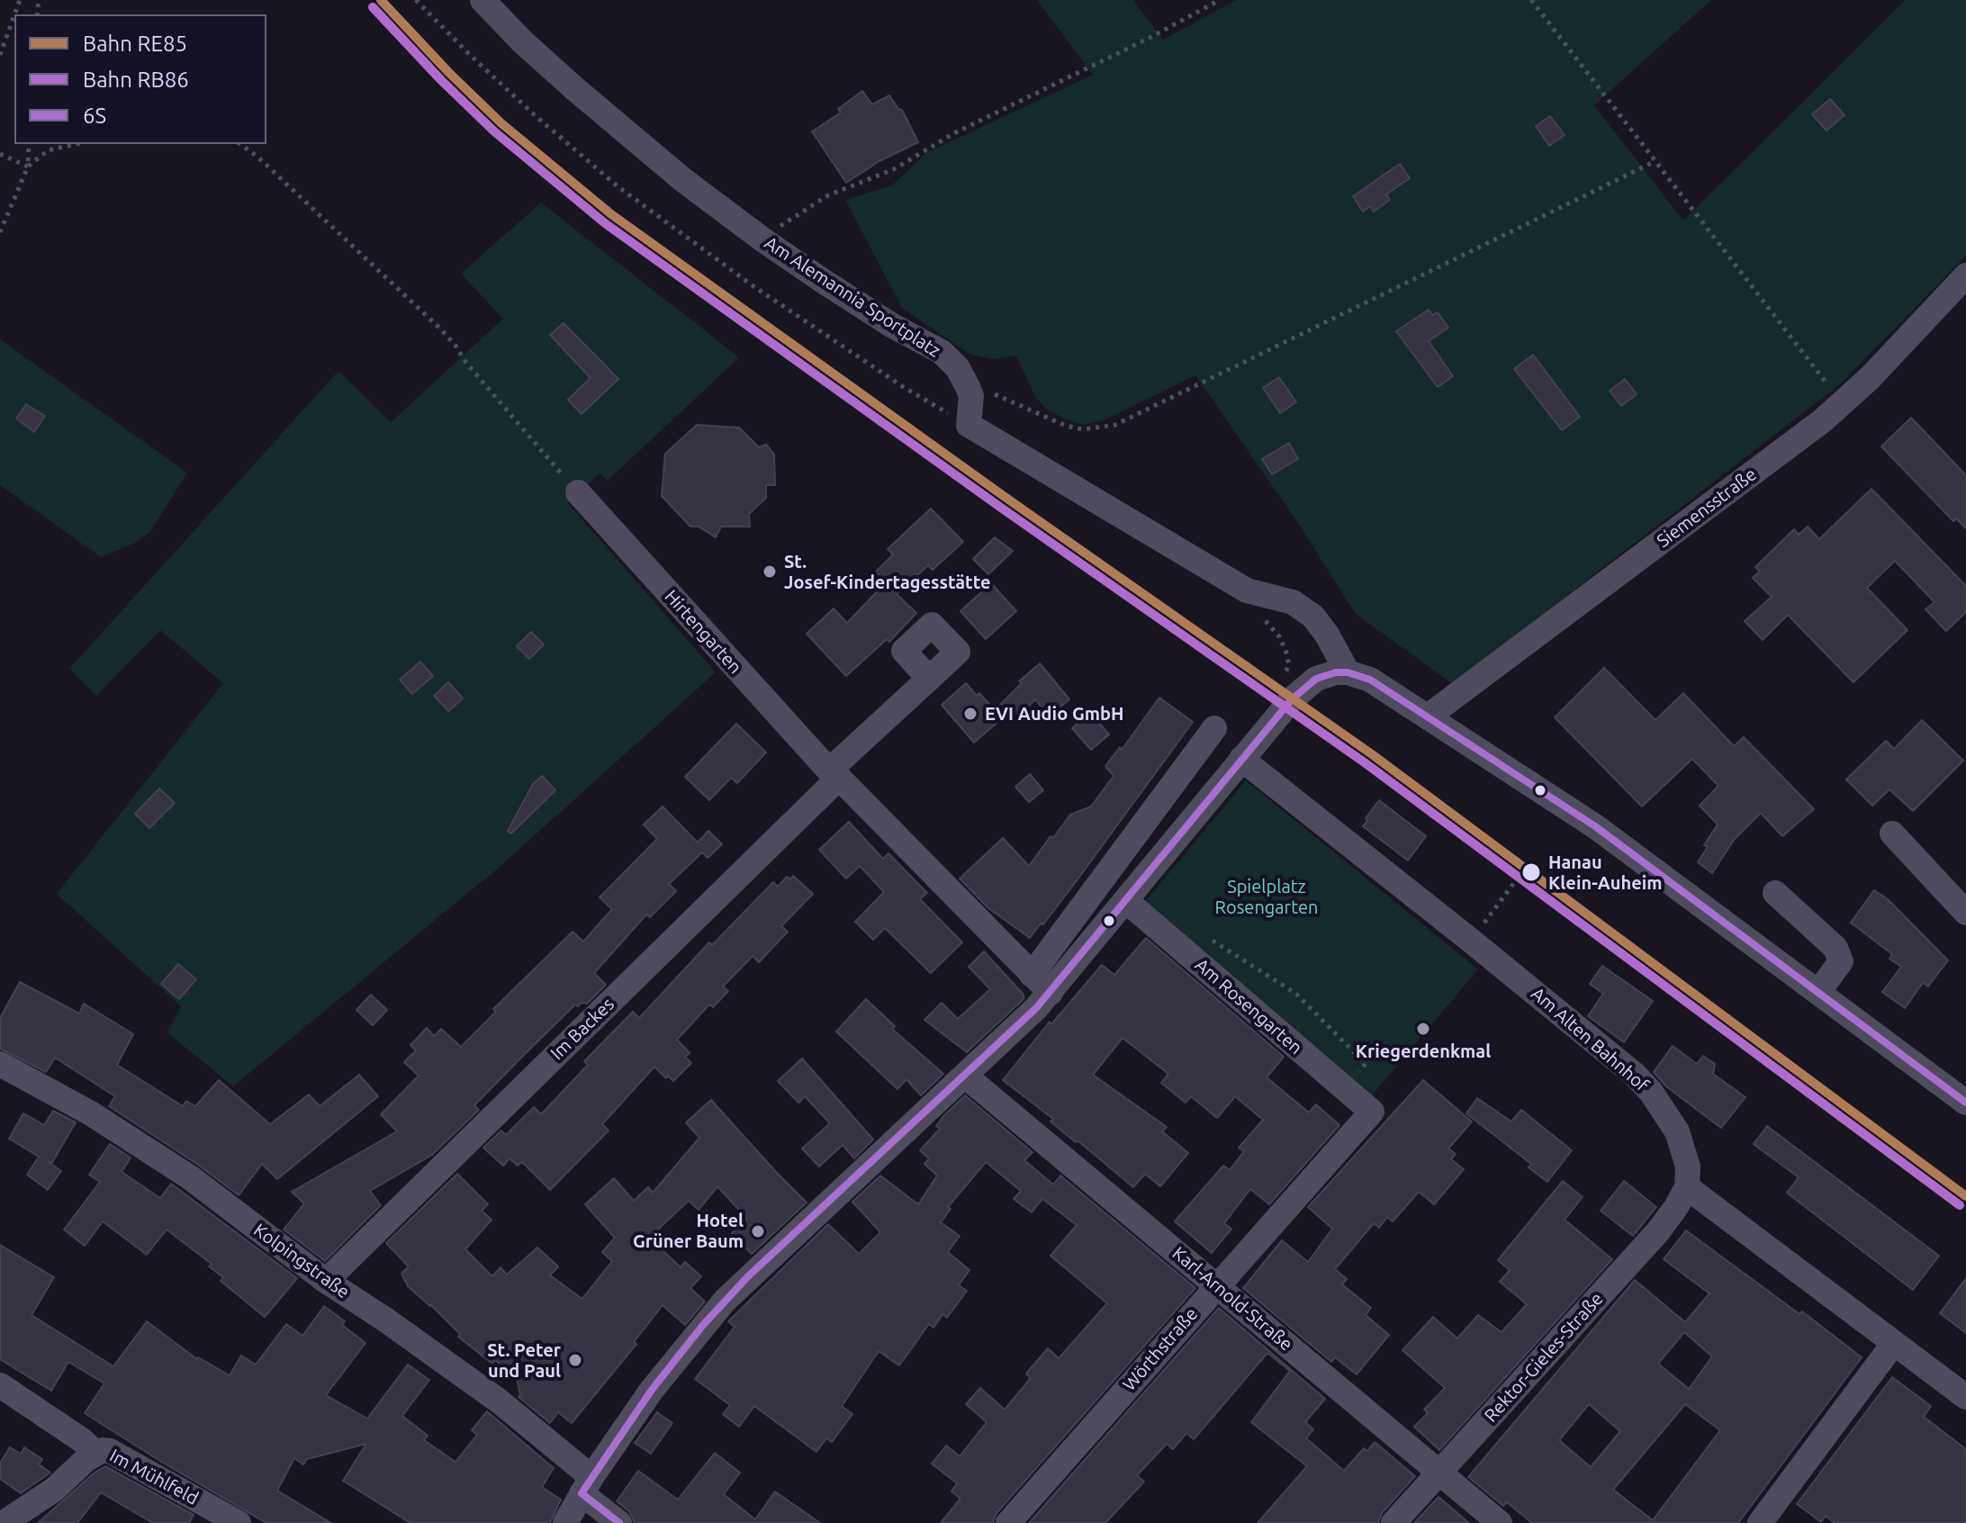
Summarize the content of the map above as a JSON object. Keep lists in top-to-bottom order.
{
  "streets": {
    "street": [
      "Am Alemannia Sportplatz",
      "Siemensstraße",
      "Hirtengarten",
      "Am Rosengarten",
      "Im Backes",
      "Am Alten Bahnhof",
      "Kolpingstraße",
      "Karl-Arnold-Straße",
      "Wörthstraße",
      "Rektor-Gieles-Straße",
      "Im Mühlfeld"
    ]
  },
  "crossings": [
    ["Hirtengarten", "Im Backes"],
    ["Am Rosengarten", "Wörthstraße"],
    ["Im Backes", "Kolpingstraße"],
    ["Am Alten Bahnhof", "Rektor-Gieles-Straße"],
    ["Karl-Arnold-Straße", "Wörthstraße"],
    ["Karl-Arnold-Straße", "Rektor-Gieles-Straße"]
  ],
  "parks": ["Spielplatz Rosengarten"],
  "places": [
    "St. Josef-Kindertagesstätte",
    "EVI Audio GmbH",
    "Hanau Klein-Auheim",
    "Kriegerdenkmal",
    "Hotel Grüner Baum",
    "St. Peter und Paul"
  ],
  "lines": ["rail line RE85", "rail line RB86", "transit line 6S"],
  "legend": ["Bahn RE85", "Bahn RB86", "6S"]
}
